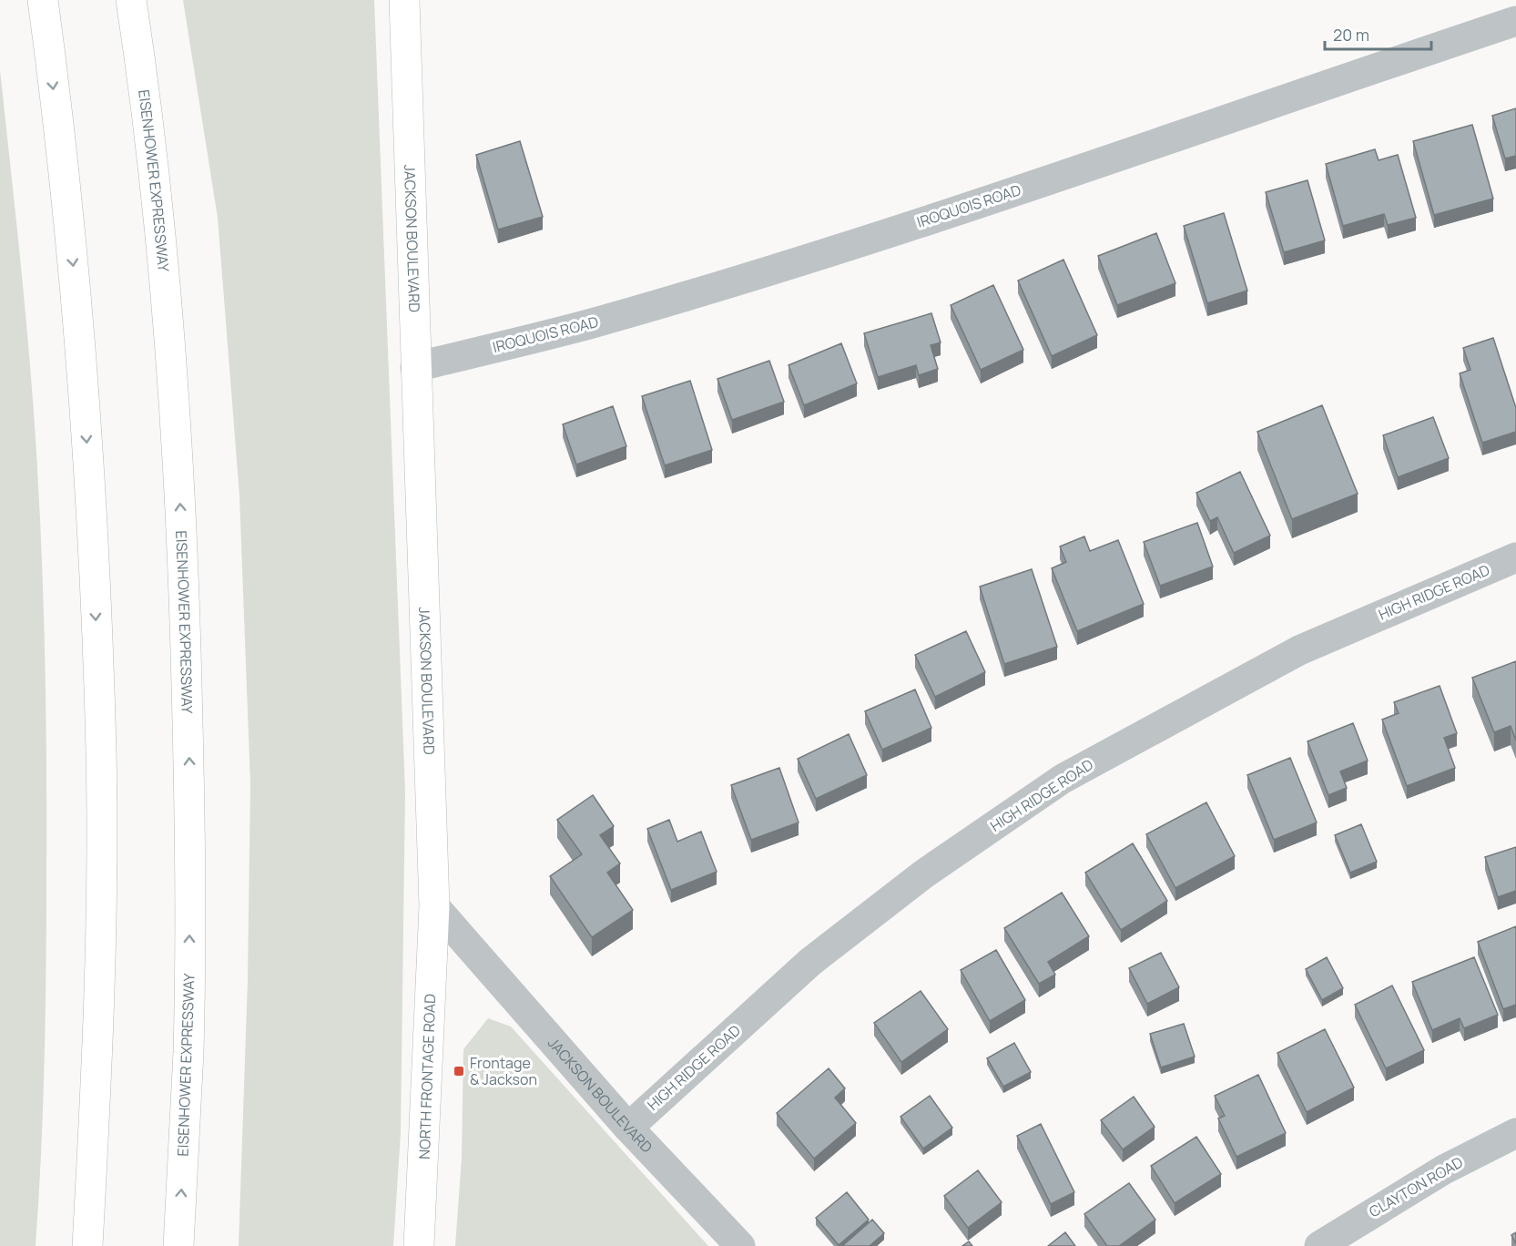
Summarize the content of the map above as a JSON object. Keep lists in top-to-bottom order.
{
  "streets": {
    "main road": ["EISENHOWER EXPRESSWAY", "JACKSON BOULEVARD", "NORTH FRONTAGE ROAD"],
    "street": ["IROQUOIS ROAD", "HIGH RIDGE ROAD", "CLAYTON ROAD"]
  },
  "crossings": [
    ["IROQUOIS ROAD", "JACKSON BOULEVARD"],
    ["JACKSON BOULEVARD", "HIGH RIDGE ROAD"],
    ["JACKSON BOULEVARD", "NORTH FRONTAGE ROAD"]
  ],
  "places": {
    "transit": ["Frontage & Jackson"]
  },
  "scale_bar": "20 m"
}
